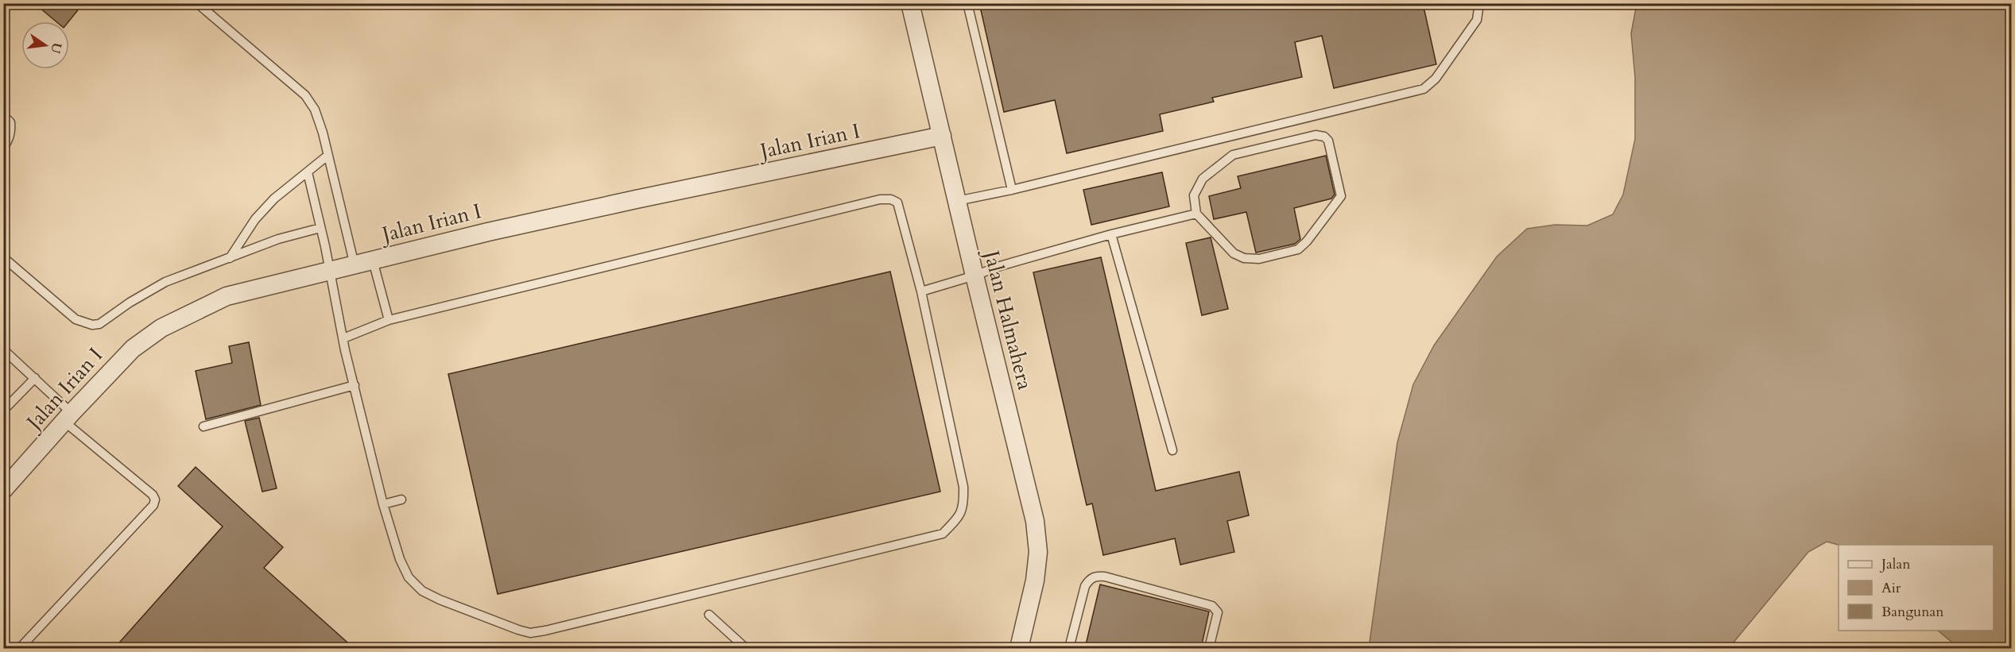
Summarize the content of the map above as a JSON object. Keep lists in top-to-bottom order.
{
  "streets": {
    "street": ["Jalan Irian I", "Jalan Halmahera"]
  },
  "crossings": [
    ["Jalan Irian I", "Jalan Halmahera"]
  ],
  "legend": ["Jalan", "Air", "Bangunan"],
  "north": "right"
}
